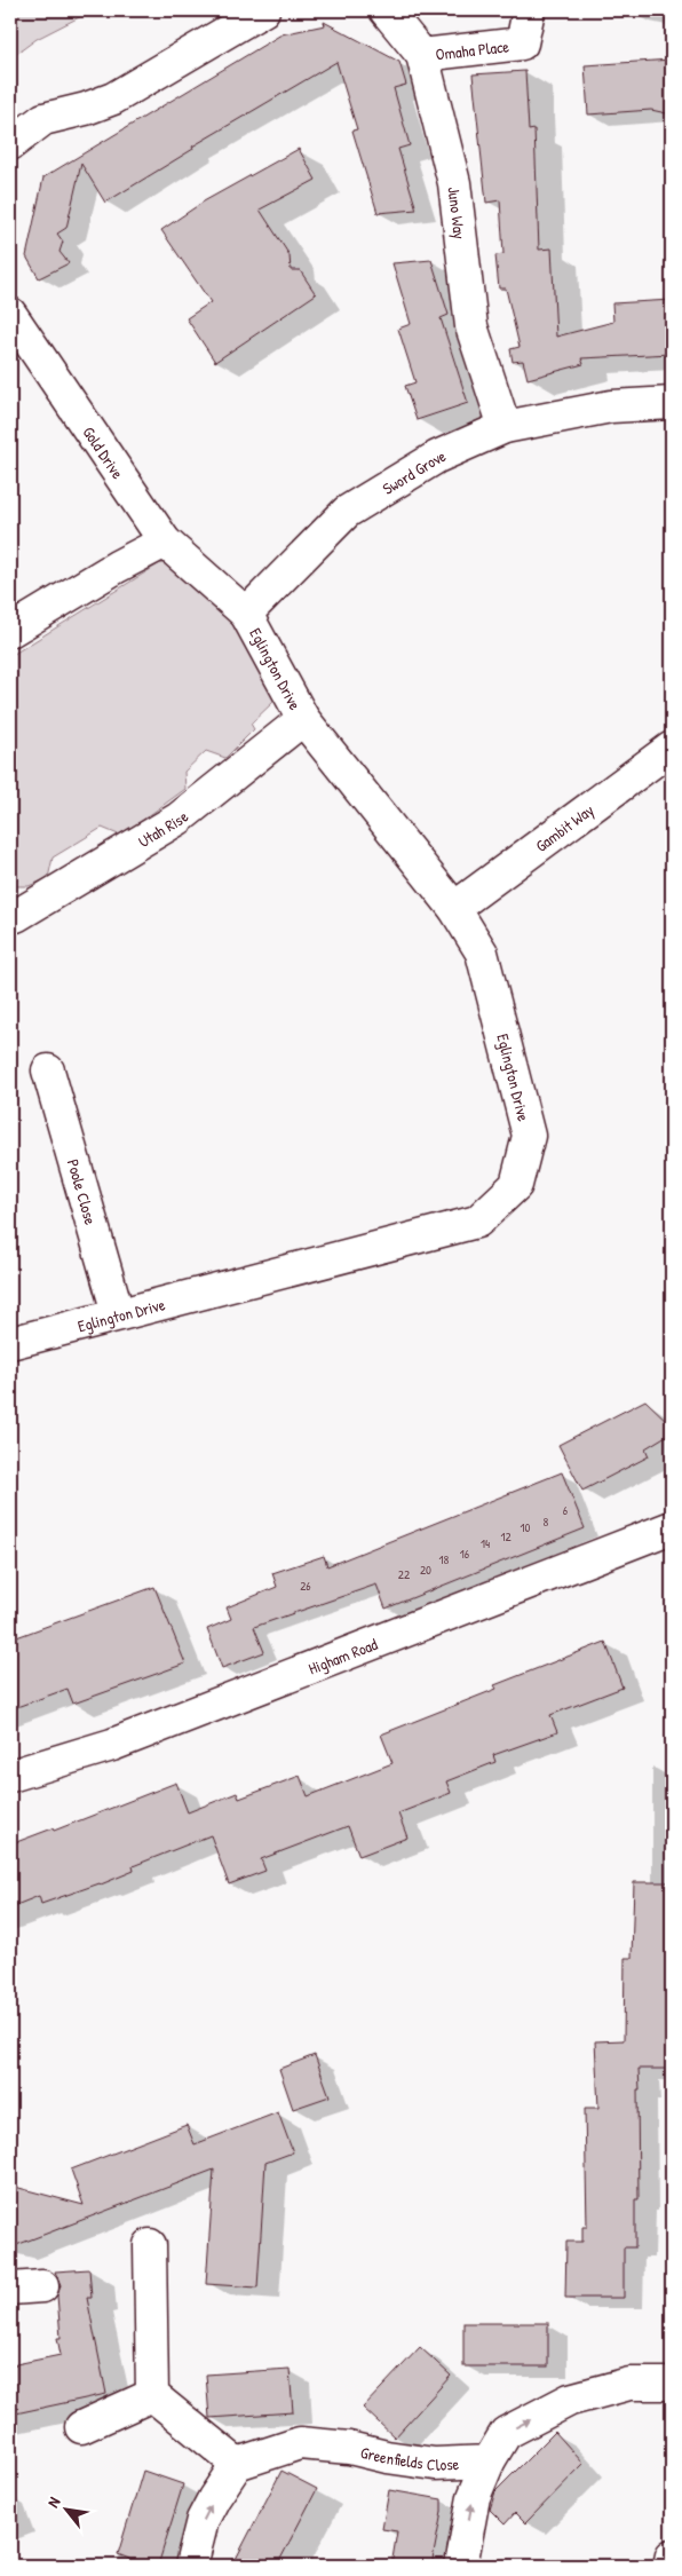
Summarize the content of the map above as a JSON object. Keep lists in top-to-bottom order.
{
  "streets": {
    "street": [
      "Omaha Place",
      "Juno Way",
      "Gold Drive",
      "Sword Grove",
      "Eglington Drive",
      "Utah Rise",
      "Gambit Way",
      "Poole Close",
      "Higham Road",
      "Greenfields Close"
    ]
  },
  "crossings": [
    ["Omaha Place", "Juno Way"],
    ["Juno Way", "Sword Grove"],
    ["Gold Drive", "Sword Grove"],
    ["Gold Drive", "Eglington Drive"],
    ["Sword Grove", "Eglington Drive"],
    ["Eglington Drive", "Utah Rise"],
    ["Eglington Drive", "Gambit Way"],
    ["Eglington Drive", "Poole Close"]
  ],
  "house_numbers": [
    "6",
    "8",
    "10",
    "12",
    "14",
    "16",
    "18",
    "20",
    "22",
    "26"
  ],
  "north": "top left"
}
